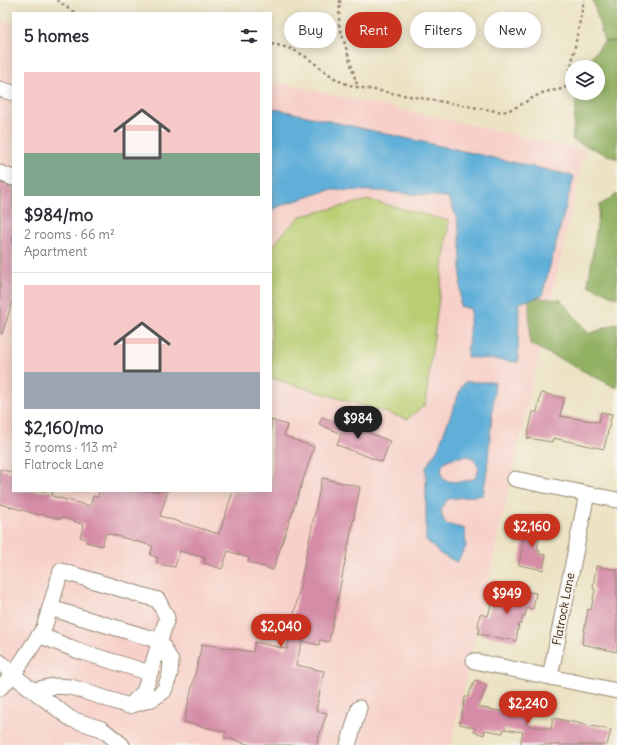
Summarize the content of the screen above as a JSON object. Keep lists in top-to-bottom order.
{
  "streets": {
    "street": ["Flatrock Lane"]
  },
  "page": {
    "chip": [
      "Buy",
      "Rent",
      "Filters",
      "New"
    ],
    "heading": "5 homes",
    "list": [
      {
        "name": "$984/mo",
        "note": "2 rooms · 66 m² · Apartment"
      },
      {
        "name": "$2,160/mo",
        "note": "3 rooms · 113 m² · Flatrock Lane"
      }
    ],
    "price": [
      "$984",
      "$2,160",
      "$949",
      "$2,040",
      "$2,240"
    ]
  }
}
